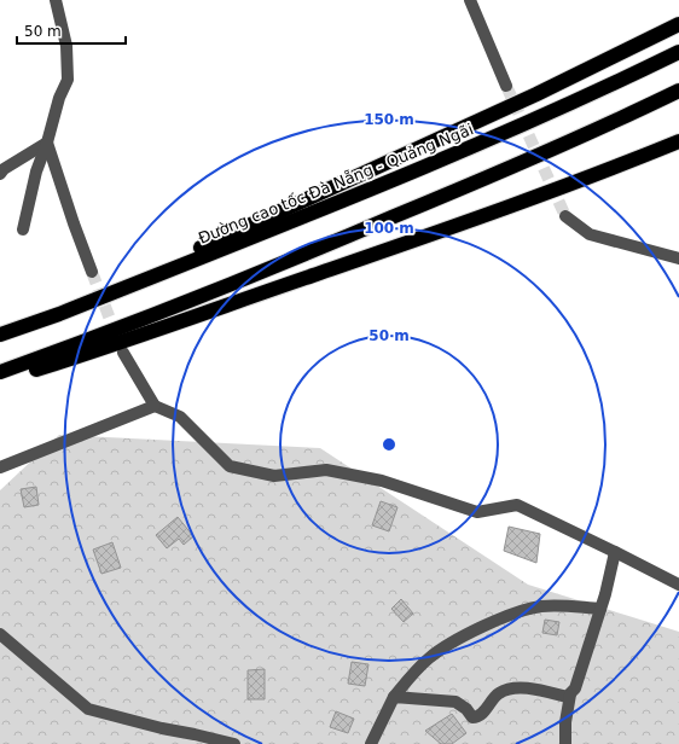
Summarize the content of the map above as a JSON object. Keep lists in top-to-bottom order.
{
  "streets": {
    "highway": ["Đường cao tốc Đà Nẵng - Quảng Ngãi"]
  },
  "scale_bar": "50 m",
  "rings": ["150 m", "100 m", "50 m"]
}
